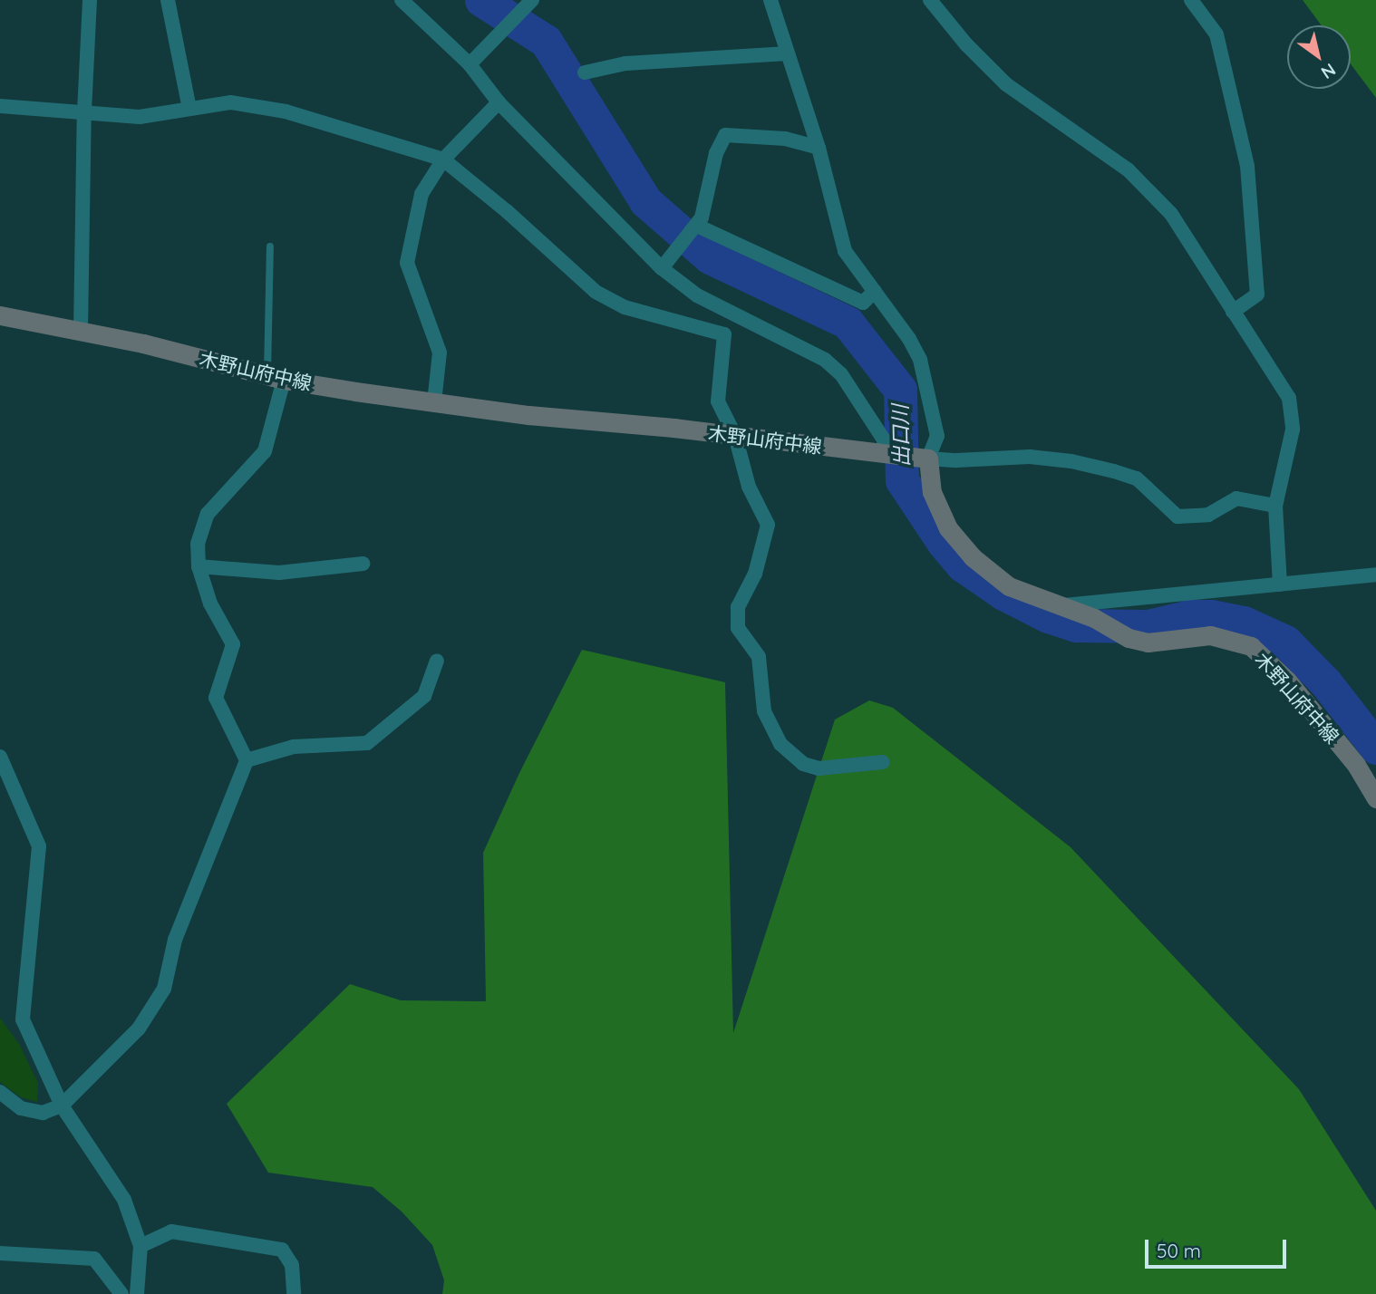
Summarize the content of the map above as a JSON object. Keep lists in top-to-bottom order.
{
  "streets": {
    "main road": ["木野山府中線"]
  },
  "water": ["出口川"],
  "scale_bar": "50 m",
  "north": "bottom right"
}
